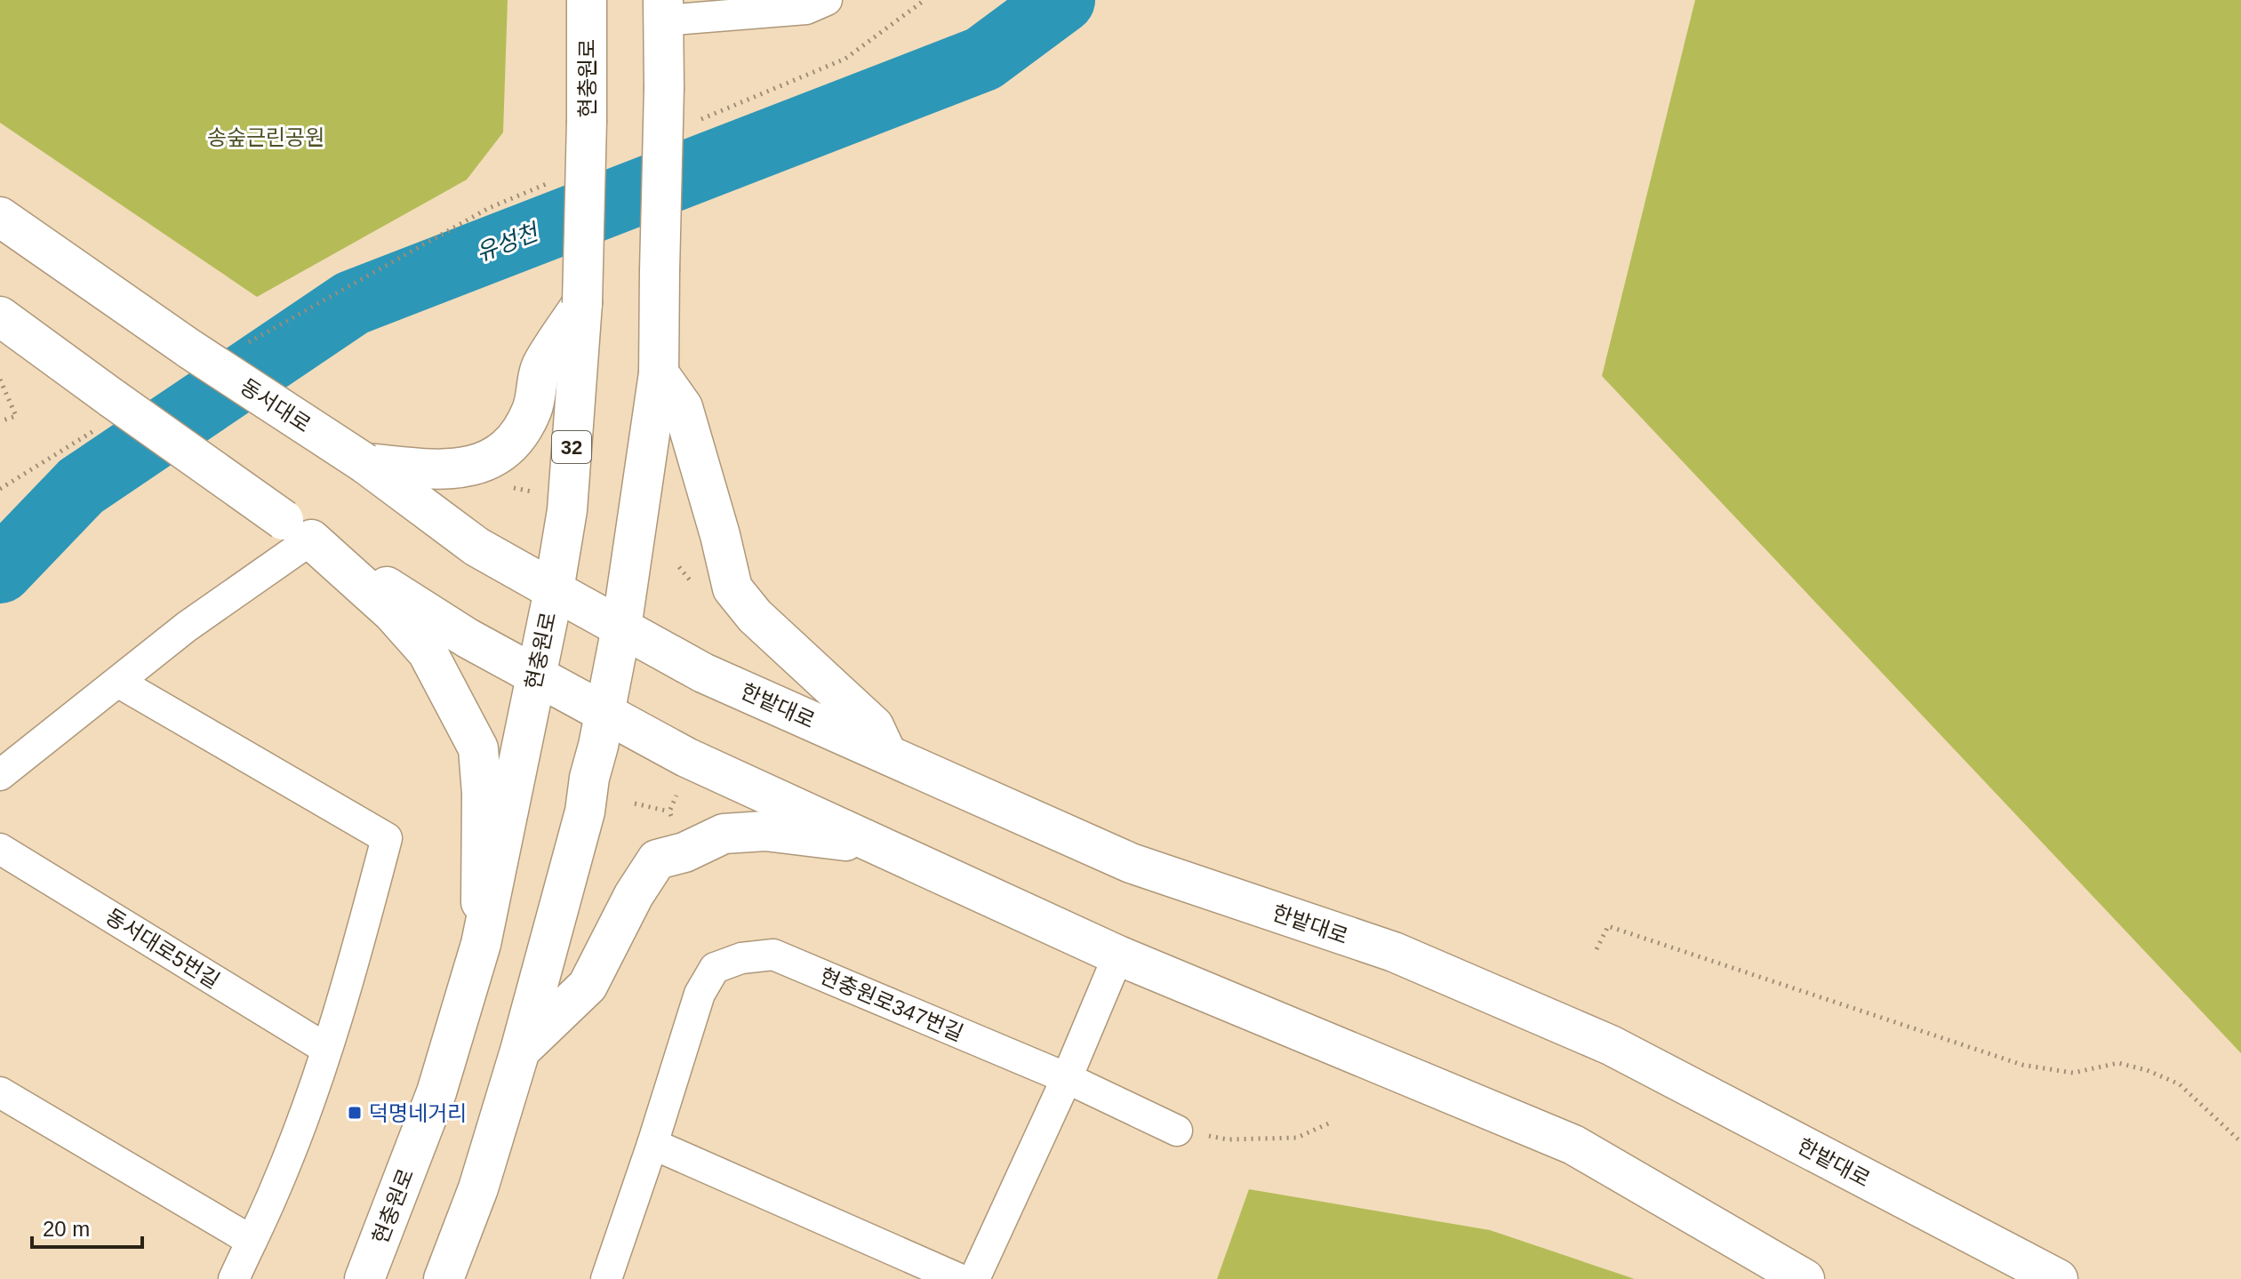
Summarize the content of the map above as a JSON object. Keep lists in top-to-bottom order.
{
  "streets": {
    "main road": [
      "현충원로",
      "동서대로",
      "32",
      "한밭대로"
    ],
    "street": ["동서대로5번길", "현충원로347번길"]
  },
  "crossings": [
    ["현충원로", "동서대로"],
    ["현충원로", "한밭대로"],
    ["동서대로", "한밭대로"]
  ],
  "water": ["유성천"],
  "parks": ["송숲근린공원"],
  "places": {
    "transit": ["덕명네거리"]
  },
  "scale_bar": "20 m"
}
